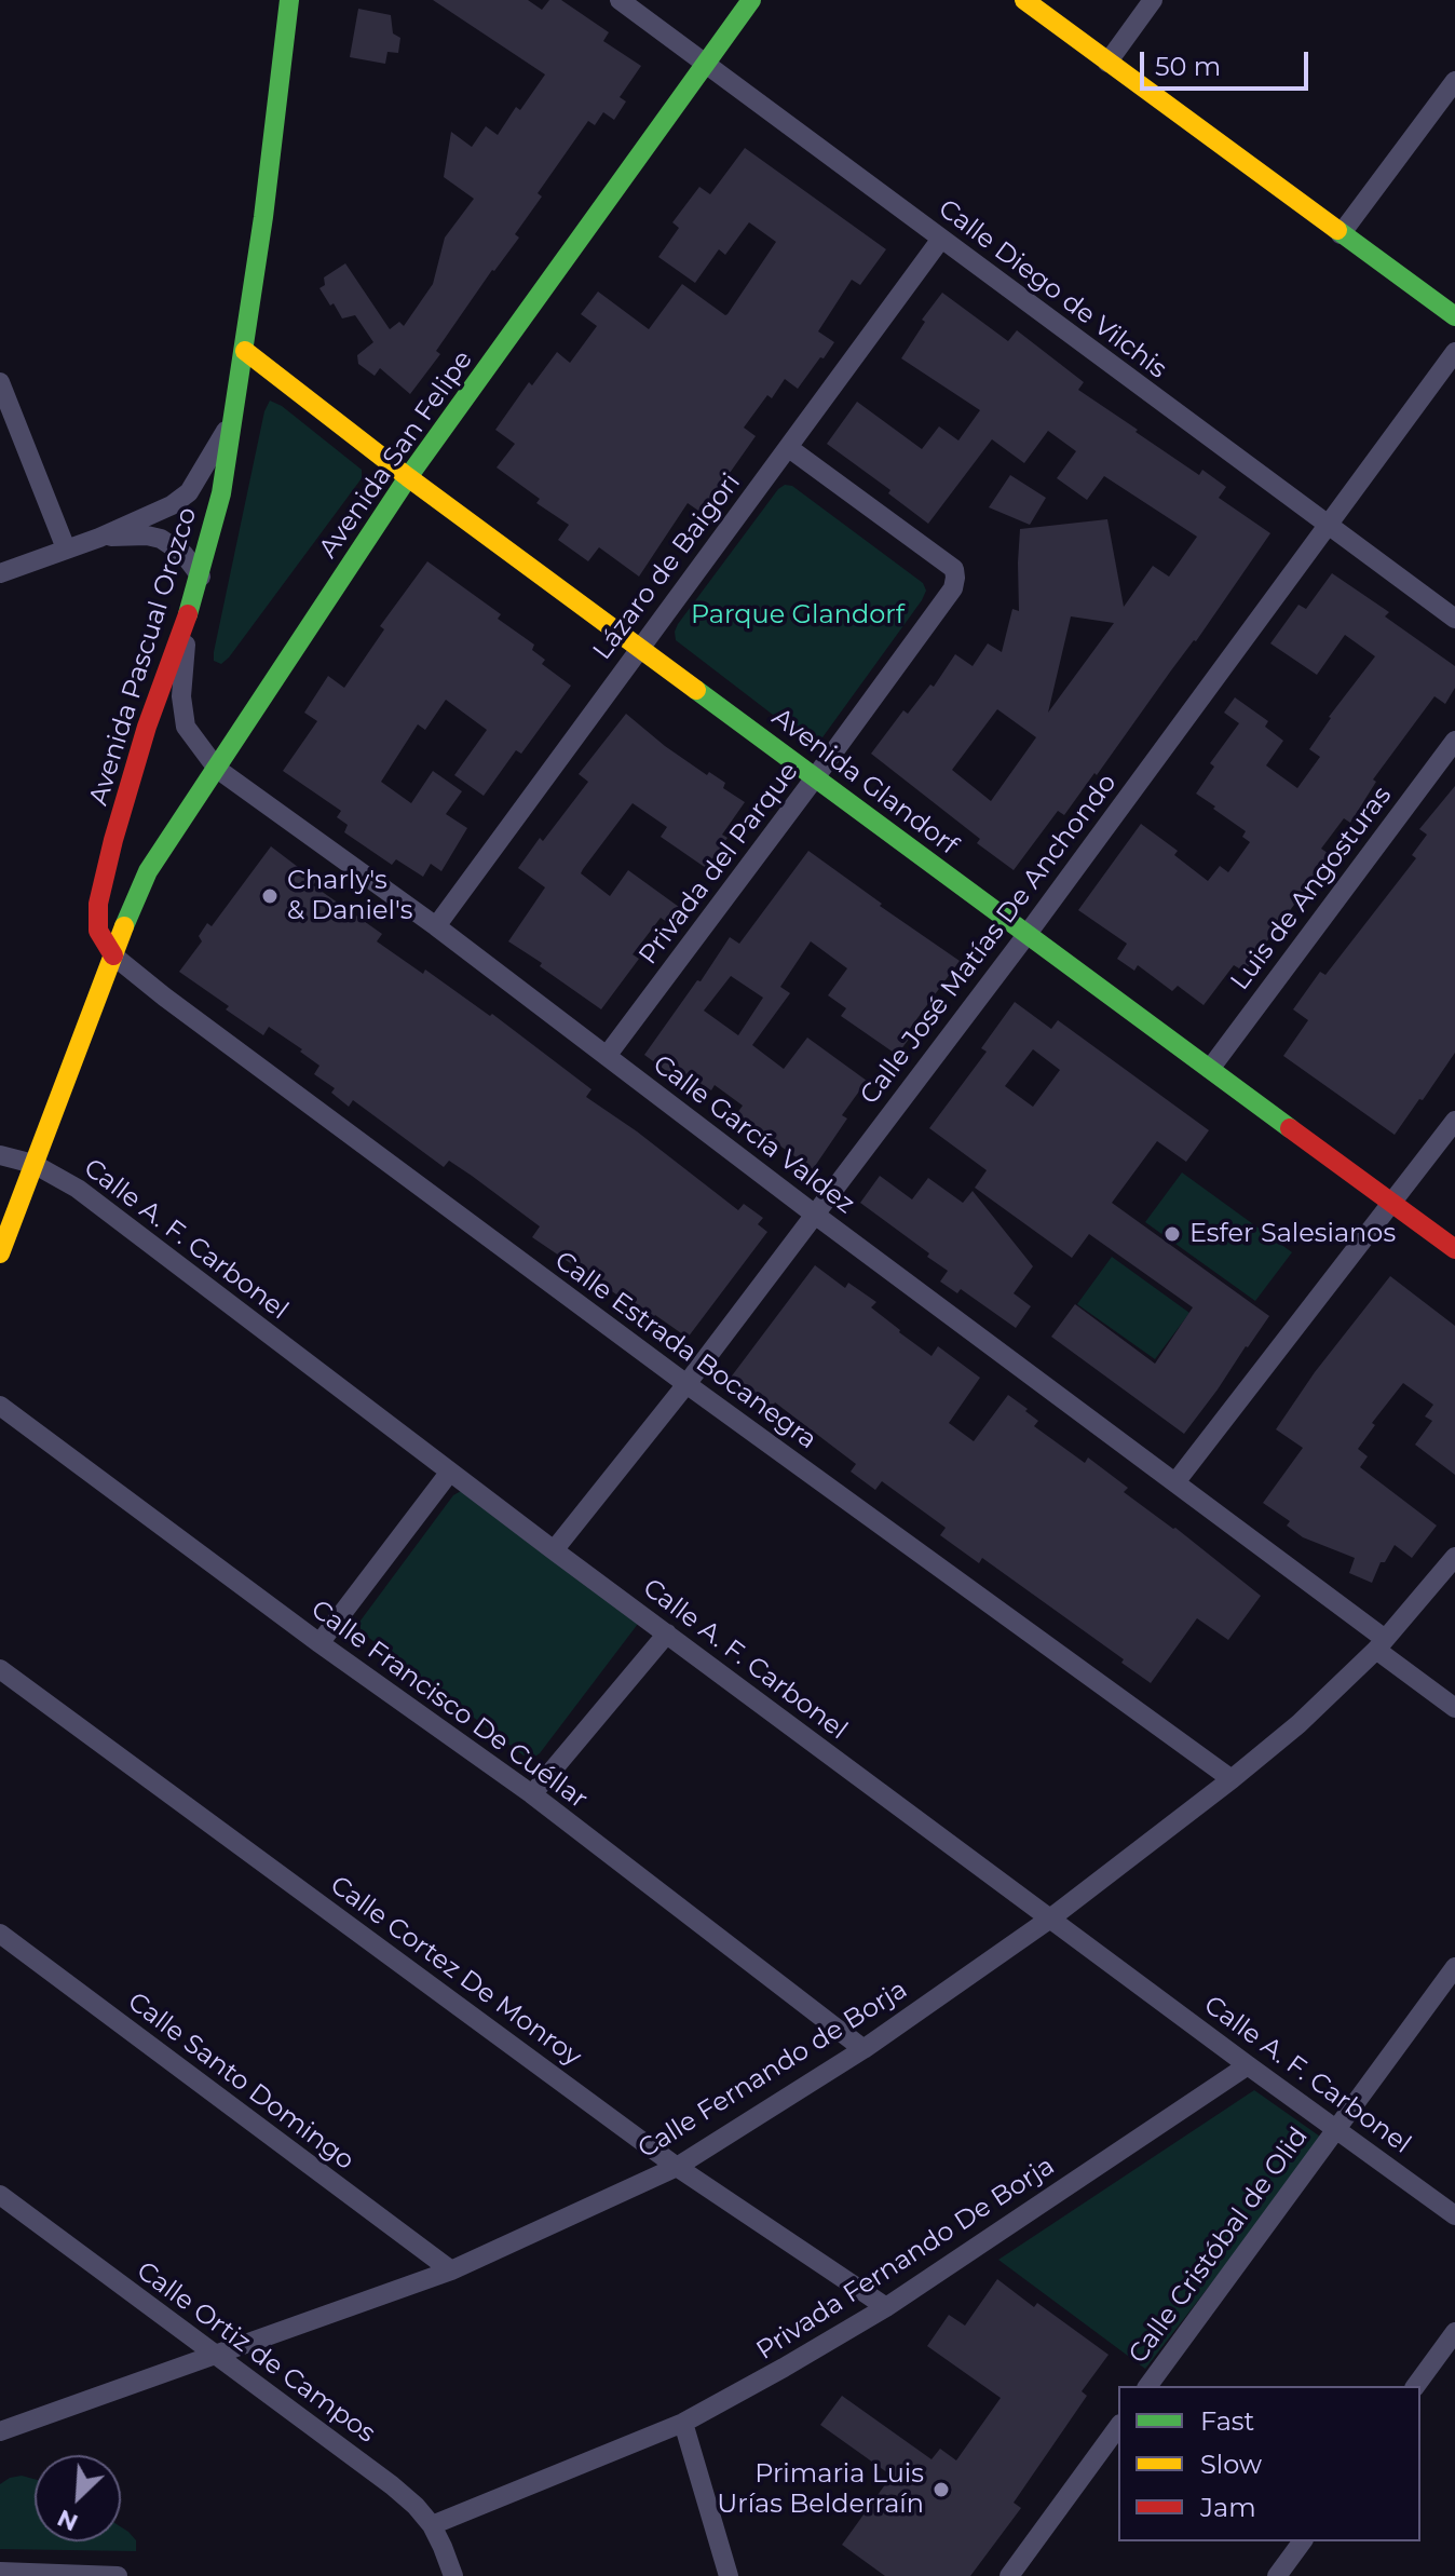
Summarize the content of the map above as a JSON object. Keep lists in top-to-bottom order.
{
  "streets": {
    "main road": ["Avenida San Felipe", "Avenida Pascual Orozco", "Avenida Glandorf"],
    "street": [
      "Calle Diego de Vilchis",
      "Lázaro de Baigori",
      "Privada del Parque",
      "Luis de Angosturas",
      "Calle José Matías De Anchondo",
      "Calle García Valdez",
      "Calle A. F. Carbonel",
      "Calle Estrada Bocanegra",
      "Calle Francisco De Cuéllar",
      "Calle Cortez De Monroy",
      "Calle Fernando de Borja",
      "Calle Santo Domingo",
      "Calle Cristóbal de Olid",
      "Privada Fernando De Borja",
      "Calle Ortiz de Campos"
    ]
  },
  "crossings": [
    ["Calle Diego de Vilchis", "Avenida San Felipe"],
    ["Calle Diego de Vilchis", "Lázaro de Baigori"],
    ["Calle Diego de Vilchis", "Calle José Matías De Anchondo"],
    ["Avenida San Felipe", "Avenida Pascual Orozco"],
    ["Avenida San Felipe", "Avenida Glandorf"],
    ["Avenida San Felipe", "Calle García Valdez"],
    ["Avenida San Felipe", "Calle Estrada Bocanegra"],
    ["Lázaro de Baigori", "Avenida Glandorf"],
    ["Lázaro de Baigori", "Privada del Parque"],
    ["Lázaro de Baigori", "Calle García Valdez"],
    ["Avenida Pascual Orozco", "Avenida Glandorf"],
    ["Avenida Pascual Orozco", "Calle García Valdez"],
    ["Avenida Pascual Orozco", "Calle Estrada Bocanegra"],
    ["Avenida Glandorf", "Privada del Parque"],
    ["Avenida Glandorf", "Luis de Angosturas"],
    ["Avenida Glandorf", "Calle José Matías De Anchondo"],
    ["Privada del Parque", "Calle García Valdez"],
    ["Calle José Matías De Anchondo", "Calle García Valdez"],
    ["Calle José Matías De Anchondo", "Calle A. F. Carbonel"],
    ["Calle José Matías De Anchondo", "Calle Estrada Bocanegra"],
    ["Calle García Valdez", "Calle Fernando de Borja"],
    ["Calle A. F. Carbonel", "Calle Fernando de Borja"],
    ["Calle A. F. Carbonel", "Calle Cristóbal de Olid"],
    ["Calle A. F. Carbonel", "Privada Fernando De Borja"],
    ["Calle Estrada Bocanegra", "Calle Fernando de Borja"],
    ["Calle Francisco De Cuéllar", "Calle Fernando de Borja"],
    ["Calle Cortez De Monroy", "Calle Fernando de Borja"],
    ["Calle Cortez De Monroy", "Privada Fernando De Borja"],
    ["Calle Fernando de Borja", "Calle Santo Domingo"],
    ["Calle Fernando de Borja", "Calle Ortiz de Campos"],
    ["Privada Fernando De Borja", "Calle Ortiz de Campos"]
  ],
  "parks": ["Parque Glandorf"],
  "places": ["Charly's & Daniel's", "Esfer Salesianos", "Primaria Luis Urías Belderraín"],
  "legend": ["Fast", "Slow", "Jam"],
  "scale_bar": "50 m",
  "north": "bottom left"
}
